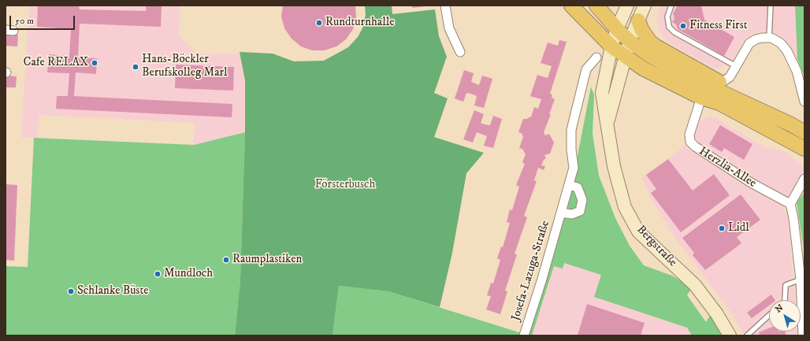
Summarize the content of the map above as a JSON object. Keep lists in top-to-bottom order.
{
  "streets": {
    "street": ["Herzlia-Allee", "Bergstraße", "Josefa-Lazuga-Straße"]
  },
  "parks": ["Försterbusch"],
  "places": [
    "Rundturnhalle",
    "Fitness First",
    "Cafe RELAX",
    "Hans-Böckler Berufskolleg Marl",
    "Lidl",
    "Raumplastiken",
    "Mundloch",
    "Schlanke Büste"
  ],
  "scale_bar": "50 m",
  "north": "top left"
}
